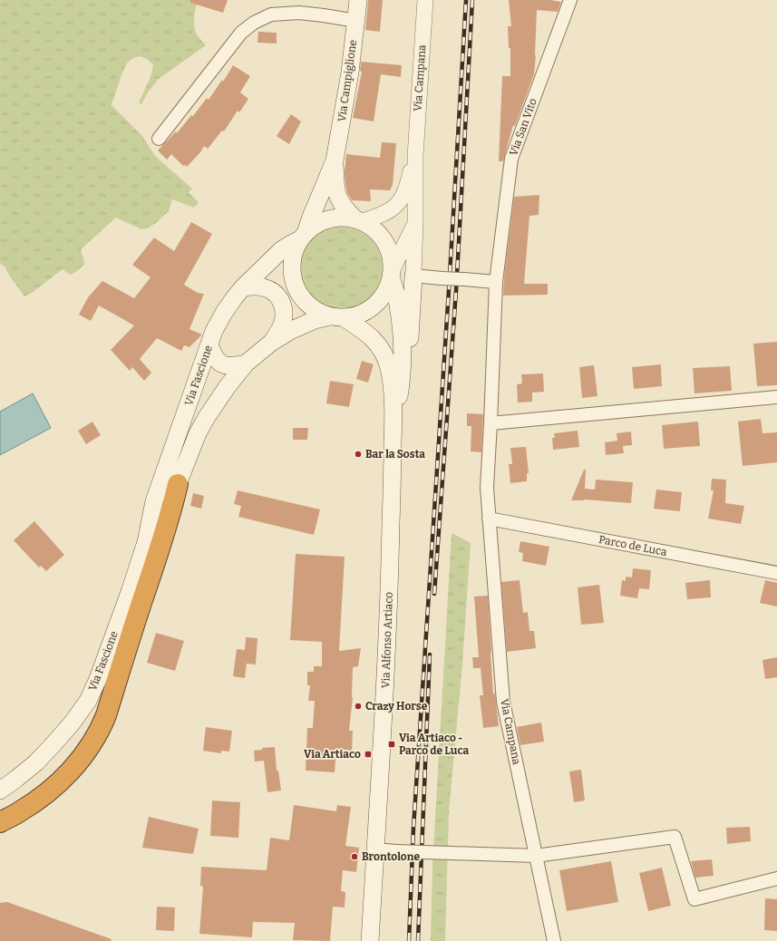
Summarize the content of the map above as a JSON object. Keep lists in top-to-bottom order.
{
  "streets": {
    "main road": ["Via Campiglione", "Via Fascione", "Via Alfonso Artiaco"],
    "street": ["Via Campana", "Via San Vito", "Parco de Luca"]
  },
  "crossings": [
    ["Via Campana", "Via Campiglione"],
    ["Via Campana", "Via San Vito"],
    ["Via Campana", "Via Fascione"],
    ["Via Campana", "Parco de Luca"],
    ["Via Campiglione", "Via Fascione"]
  ],
  "places": {
    "other": ["Bar la Sosta", "Crazy Horse", "Brontolone"],
    "transit": ["Via Artiaco - Parco de Luca", "Via Artiaco"]
  }
}
